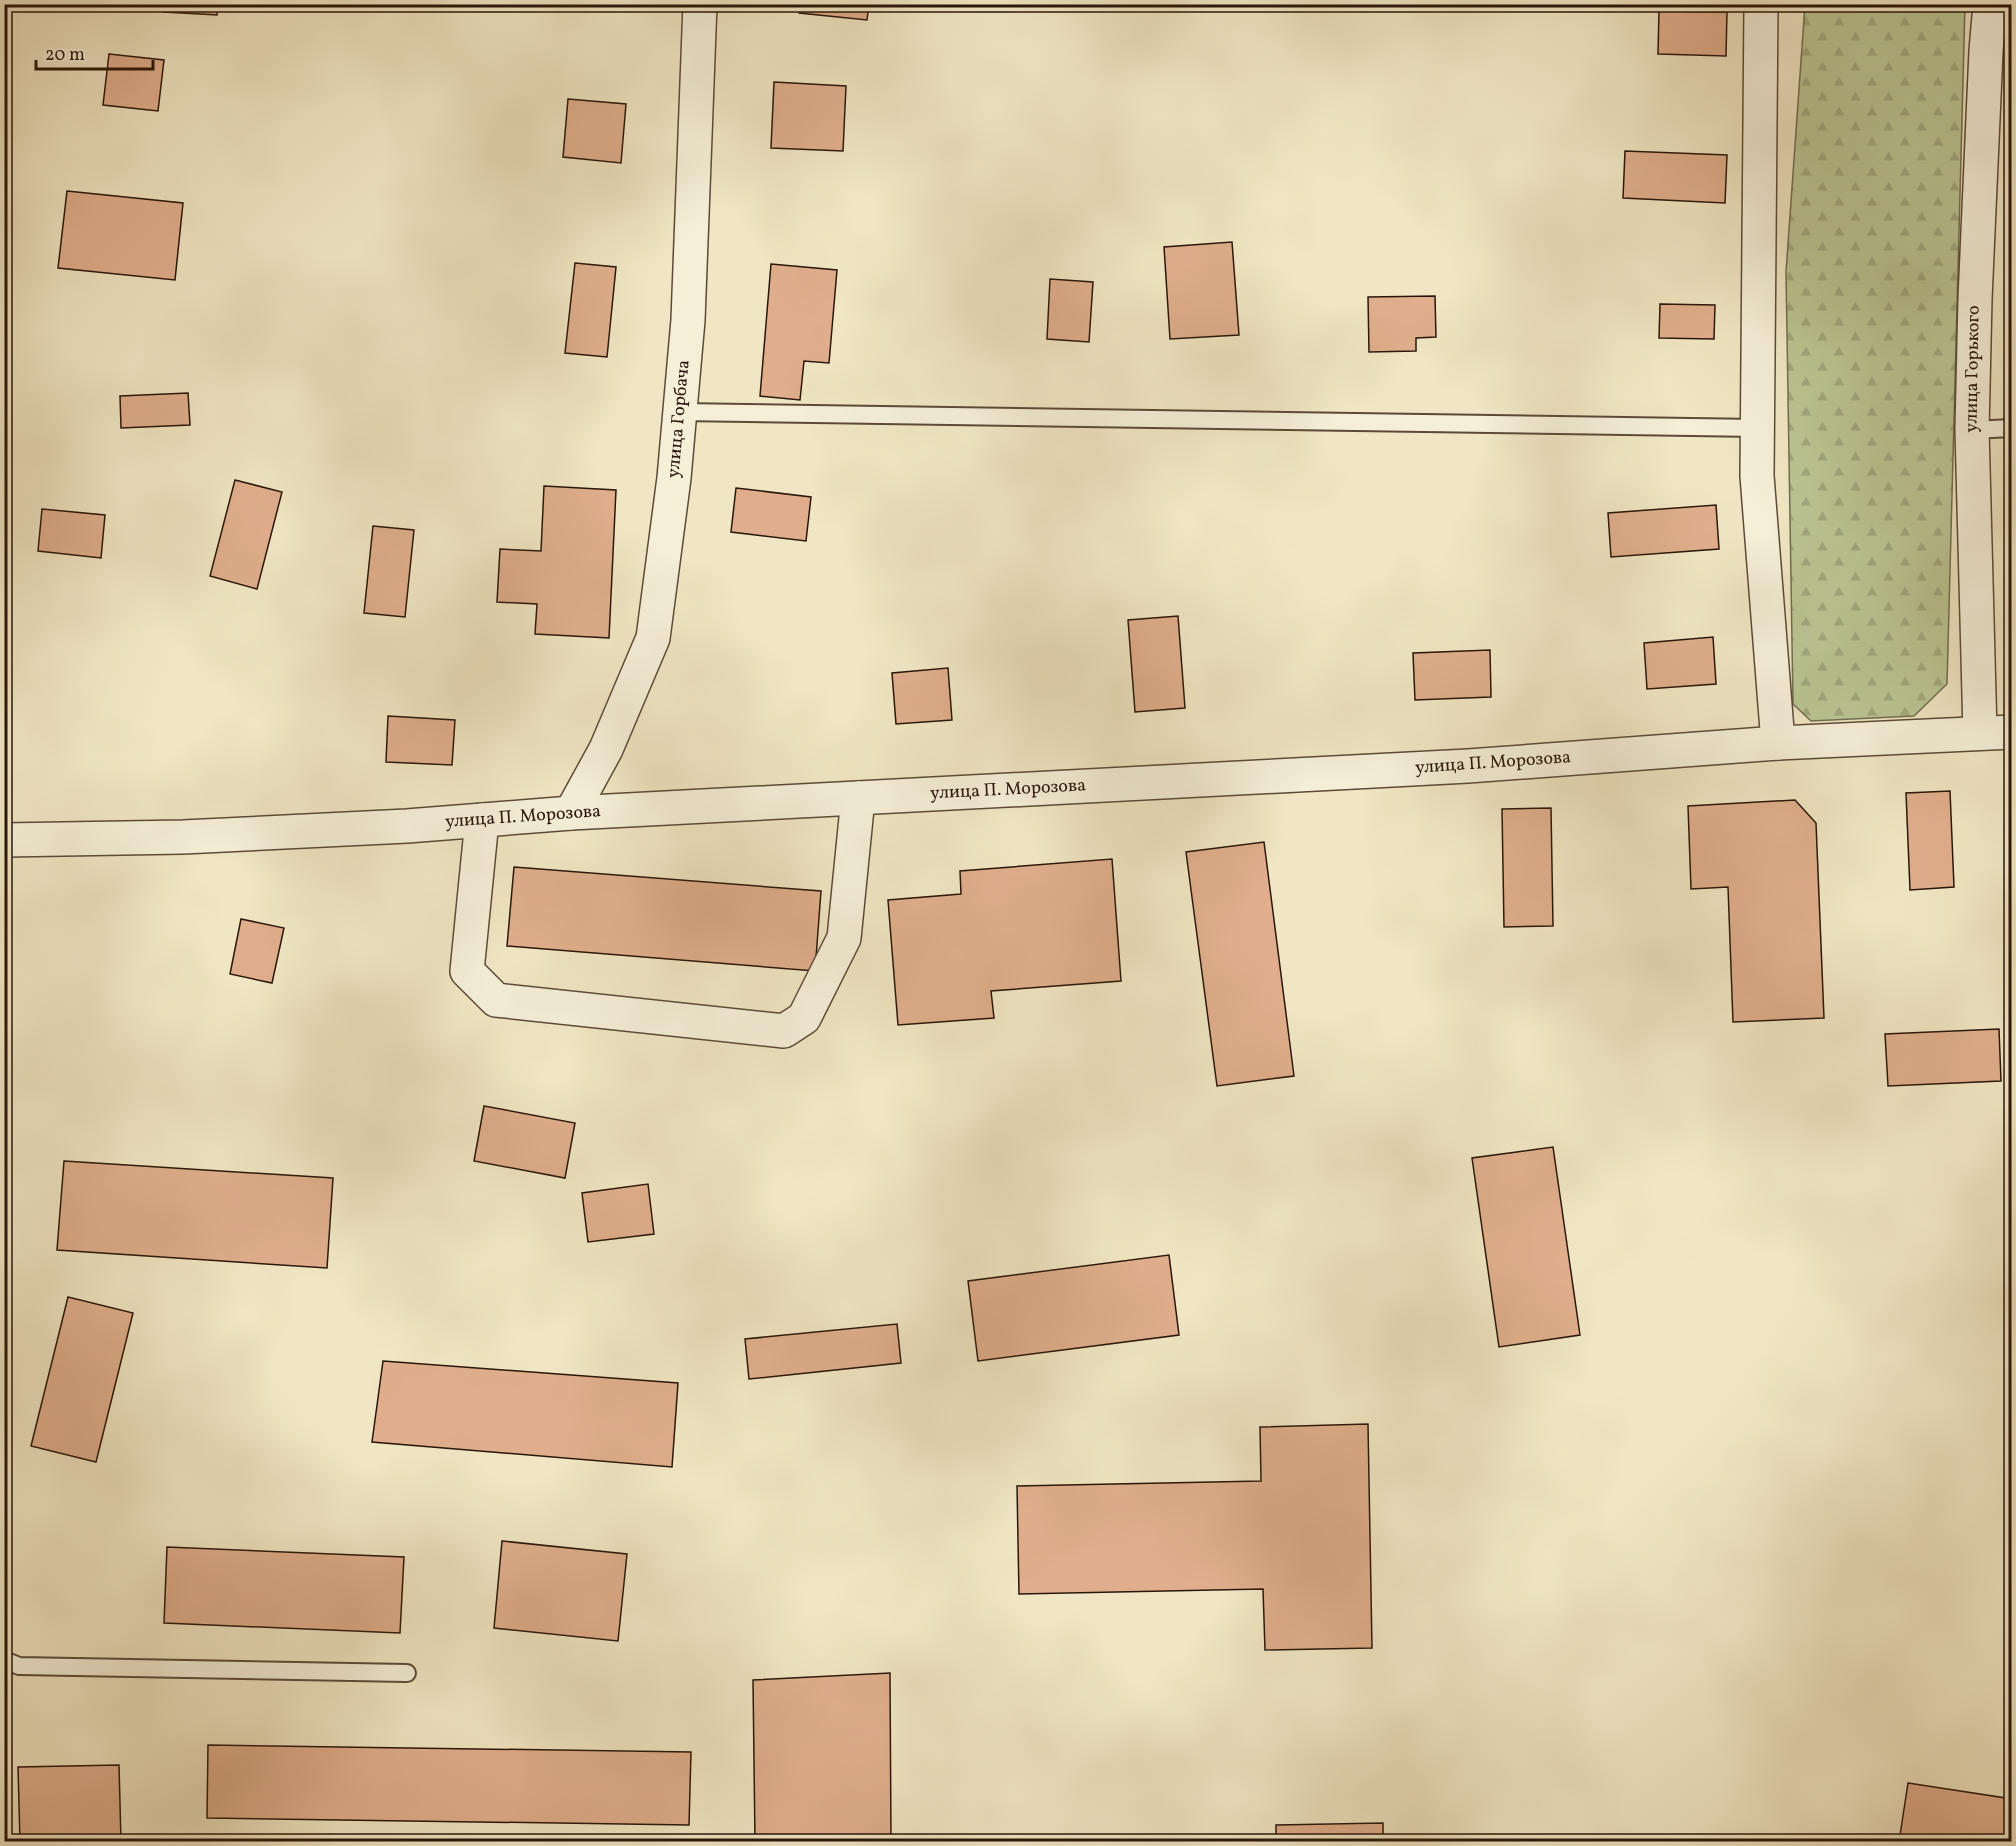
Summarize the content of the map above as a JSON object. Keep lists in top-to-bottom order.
{
  "streets": {
    "street": ["улица Горького", "улица Горбача", "улица П. Морозова"]
  },
  "crossings": [
    ["улица Горького", "улица П. Морозова"],
    ["улица Горбача", "улица П. Морозова"]
  ],
  "scale_bar": "20 m"
}
